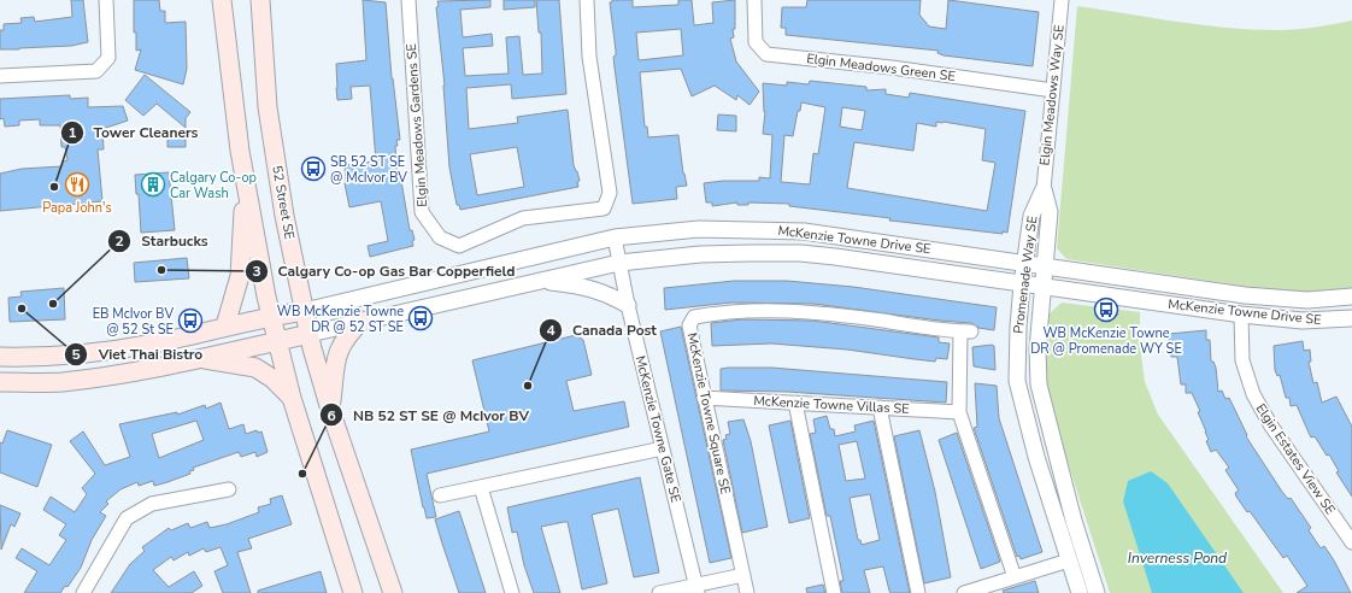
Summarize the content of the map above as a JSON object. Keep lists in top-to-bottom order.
{
  "streets": {
    "main road": ["52 Street SE"],
    "street": [
      "Elgin Meadows Green SE",
      "Elgin Meadows Way SE",
      "Elgin Meadows Gardens SE",
      "McKenzie Towne Drive SE",
      "Promenade Way SE",
      "McKenzie Towne Villas SE",
      "McKenzie Towne Square SE",
      "McKenzie Towne Gate SE",
      "Elgin Estates View SE"
    ]
  },
  "crossings": [
    ["Elgin Meadows Green SE", "Elgin Meadows Way SE"],
    ["Elgin Meadows Way SE", "Promenade Way SE"],
    ["52 Street SE", "McKenzie Towne Drive SE"],
    ["McKenzie Towne Drive SE", "Promenade Way SE"],
    ["McKenzie Towne Drive SE", "McKenzie Towne Gate SE"],
    ["McKenzie Towne Drive SE", "Elgin Estates View SE"],
    ["McKenzie Towne Villas SE", "McKenzie Towne Square SE"]
  ],
  "water": ["Inverness Pond"],
  "places": {
    "bus stop": [
      "SB 52 ST SE @ McIvor BV",
      "WB McKenzie Towne DR @ Promenade WY SE",
      "WB McKenzie Towne DR @ 52 ST SE",
      "EB McIvor BV @ 52 St SE"
    ],
    "restaurant": ["Papa John's"],
    "building": ["Calgary Co-op Car Wash"],
    "other": [
      "Tower Cleaners",
      "Calgary Co-op Gas Bar Copperfield",
      "Starbucks",
      "Viet Thai Bistro",
      "Canada Post",
      "NB 52 ST SE @ McIvor BV"
    ]
  }
}
